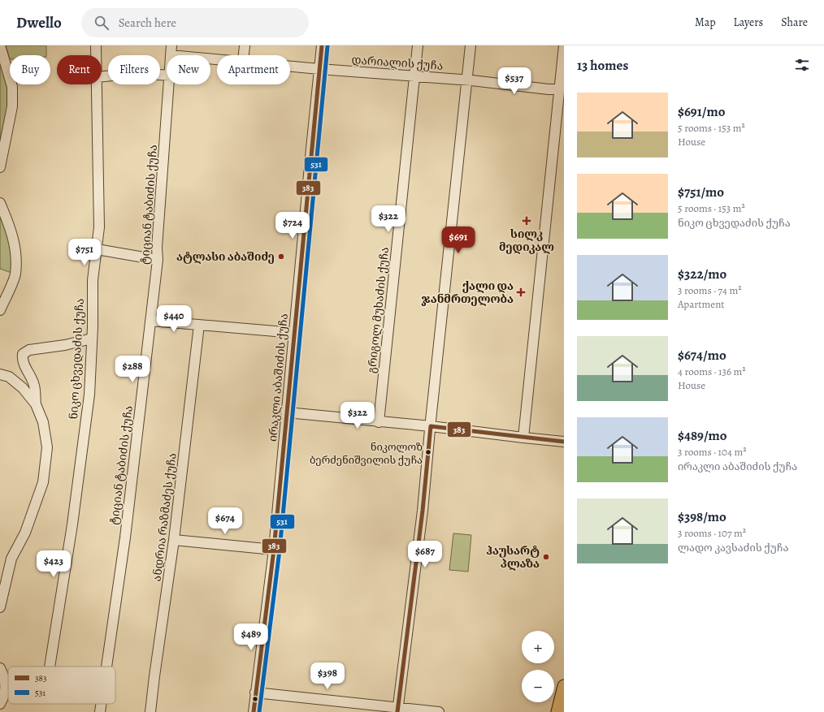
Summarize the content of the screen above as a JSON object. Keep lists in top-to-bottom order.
{
  "streets": {
    "street": [
      "დარიალის ქუჩა",
      "ტიციან ტაბიძის ქუჩა",
      "გრიგოლ მუხაძის ქუჩა",
      "ნიკო ცხვედაძის ქუჩა",
      "ირაკლი აბაშიძის ქუჩა",
      "ანდრია რაზმაძეს ქუჩა"
    ]
  },
  "crossings": [
    ["დარიალის ქუჩა", "გრიგოლ მუხაძის ქუჩა"],
    ["დარიალის ქუჩა", "ირაკლი აბაშიძის ქუჩა"]
  ],
  "places": {
    "health": ["სილკ მედიკალ", "ქალი და ჯანმრთელობა"],
    "other": ["ატლასი აბაშიძე", "ნიკოლოზ ბერძენიშვილის ქუჩა", "ჰაუსარტ პლაზა"]
  },
  "lines": ["transit line 383", "transit line 531"],
  "legend": ["383", "531"],
  "page": {
    "header": "Dwello",
    "search": "Search here",
    "nav": ["Map", "Layers", "Share"],
    "heading": "13 homes",
    "chip": [
      "Buy",
      "Rent",
      "Filters",
      "New",
      "Apartment"
    ],
    "price": [
      "$537",
      "$322",
      "$724",
      "$691",
      "$751",
      "$440",
      "$288",
      "$322",
      "$674",
      "$687",
      "$423",
      "$489",
      "$398"
    ],
    "list": [
      {
        "name": "$691/mo",
        "note": "5 rooms · 153 m² · House"
      },
      {
        "name": "$751/mo",
        "note": "5 rooms · 153 m² · ნიკო ცხვედაძის ქუჩა"
      },
      {
        "name": "$322/mo",
        "note": "3 rooms · 74 m² · Apartment"
      },
      {
        "name": "$674/mo",
        "note": "4 rooms · 136 m² · House"
      },
      {
        "name": "$489/mo",
        "note": "3 rooms · 104 m² · ირაკლი აბაშიძის ქუჩა"
      },
      {
        "name": "$398/mo",
        "note": "3 rooms · 107 m² · ლადო კავსაძის ქუჩა"
      }
    ],
    "map_buttons": ["+", "−"]
  }
}
